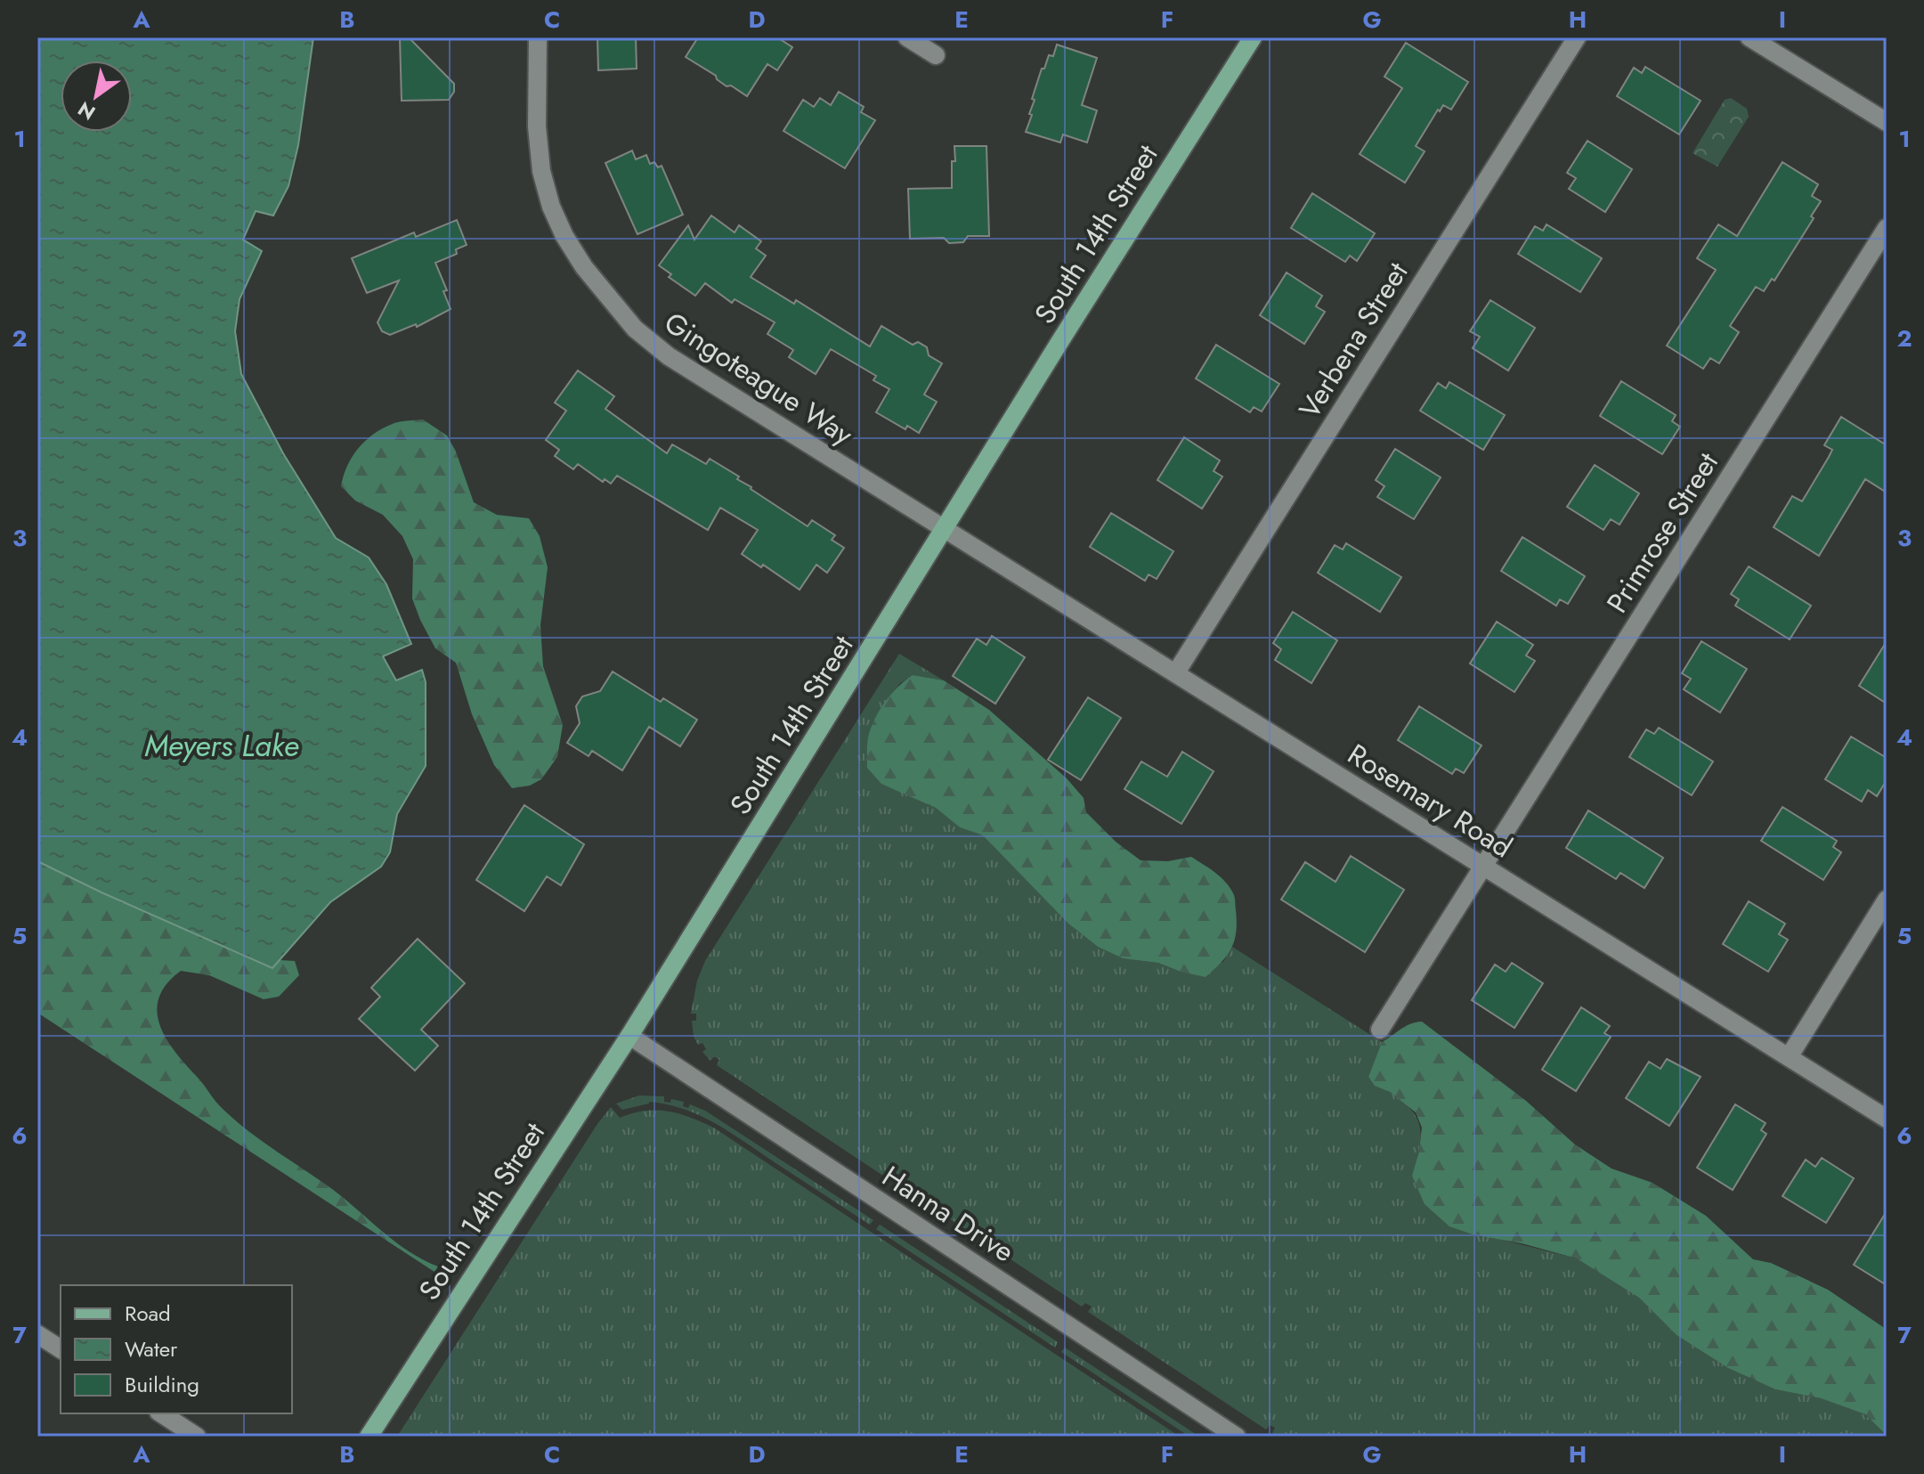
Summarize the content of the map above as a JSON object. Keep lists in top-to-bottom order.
{
  "streets": {
    "main road": ["South 14th Street"],
    "street": [
      "Verbena Street",
      "Gingoteague Way",
      "Primrose Street",
      "Rosemary Road",
      "Hanna Drive"
    ]
  },
  "crossings": [
    ["South 14th Street", "Gingoteague Way"],
    ["South 14th Street", "Rosemary Road"],
    ["South 14th Street", "Hanna Drive"],
    ["Verbena Street", "Rosemary Road"],
    ["Gingoteague Way", "Rosemary Road"],
    ["Primrose Street", "Rosemary Road"]
  ],
  "water": ["Meyers Lake"],
  "legend": ["Road", "Water", "Building"],
  "north": "bottom left",
  "grid": {
    "columns": [
      "A",
      "B",
      "C",
      "D",
      "E",
      "F",
      "G",
      "H",
      "I"
    ],
    "rows": [
      "1",
      "2",
      "3",
      "4",
      "5",
      "6",
      "7"
    ]
  }
}
